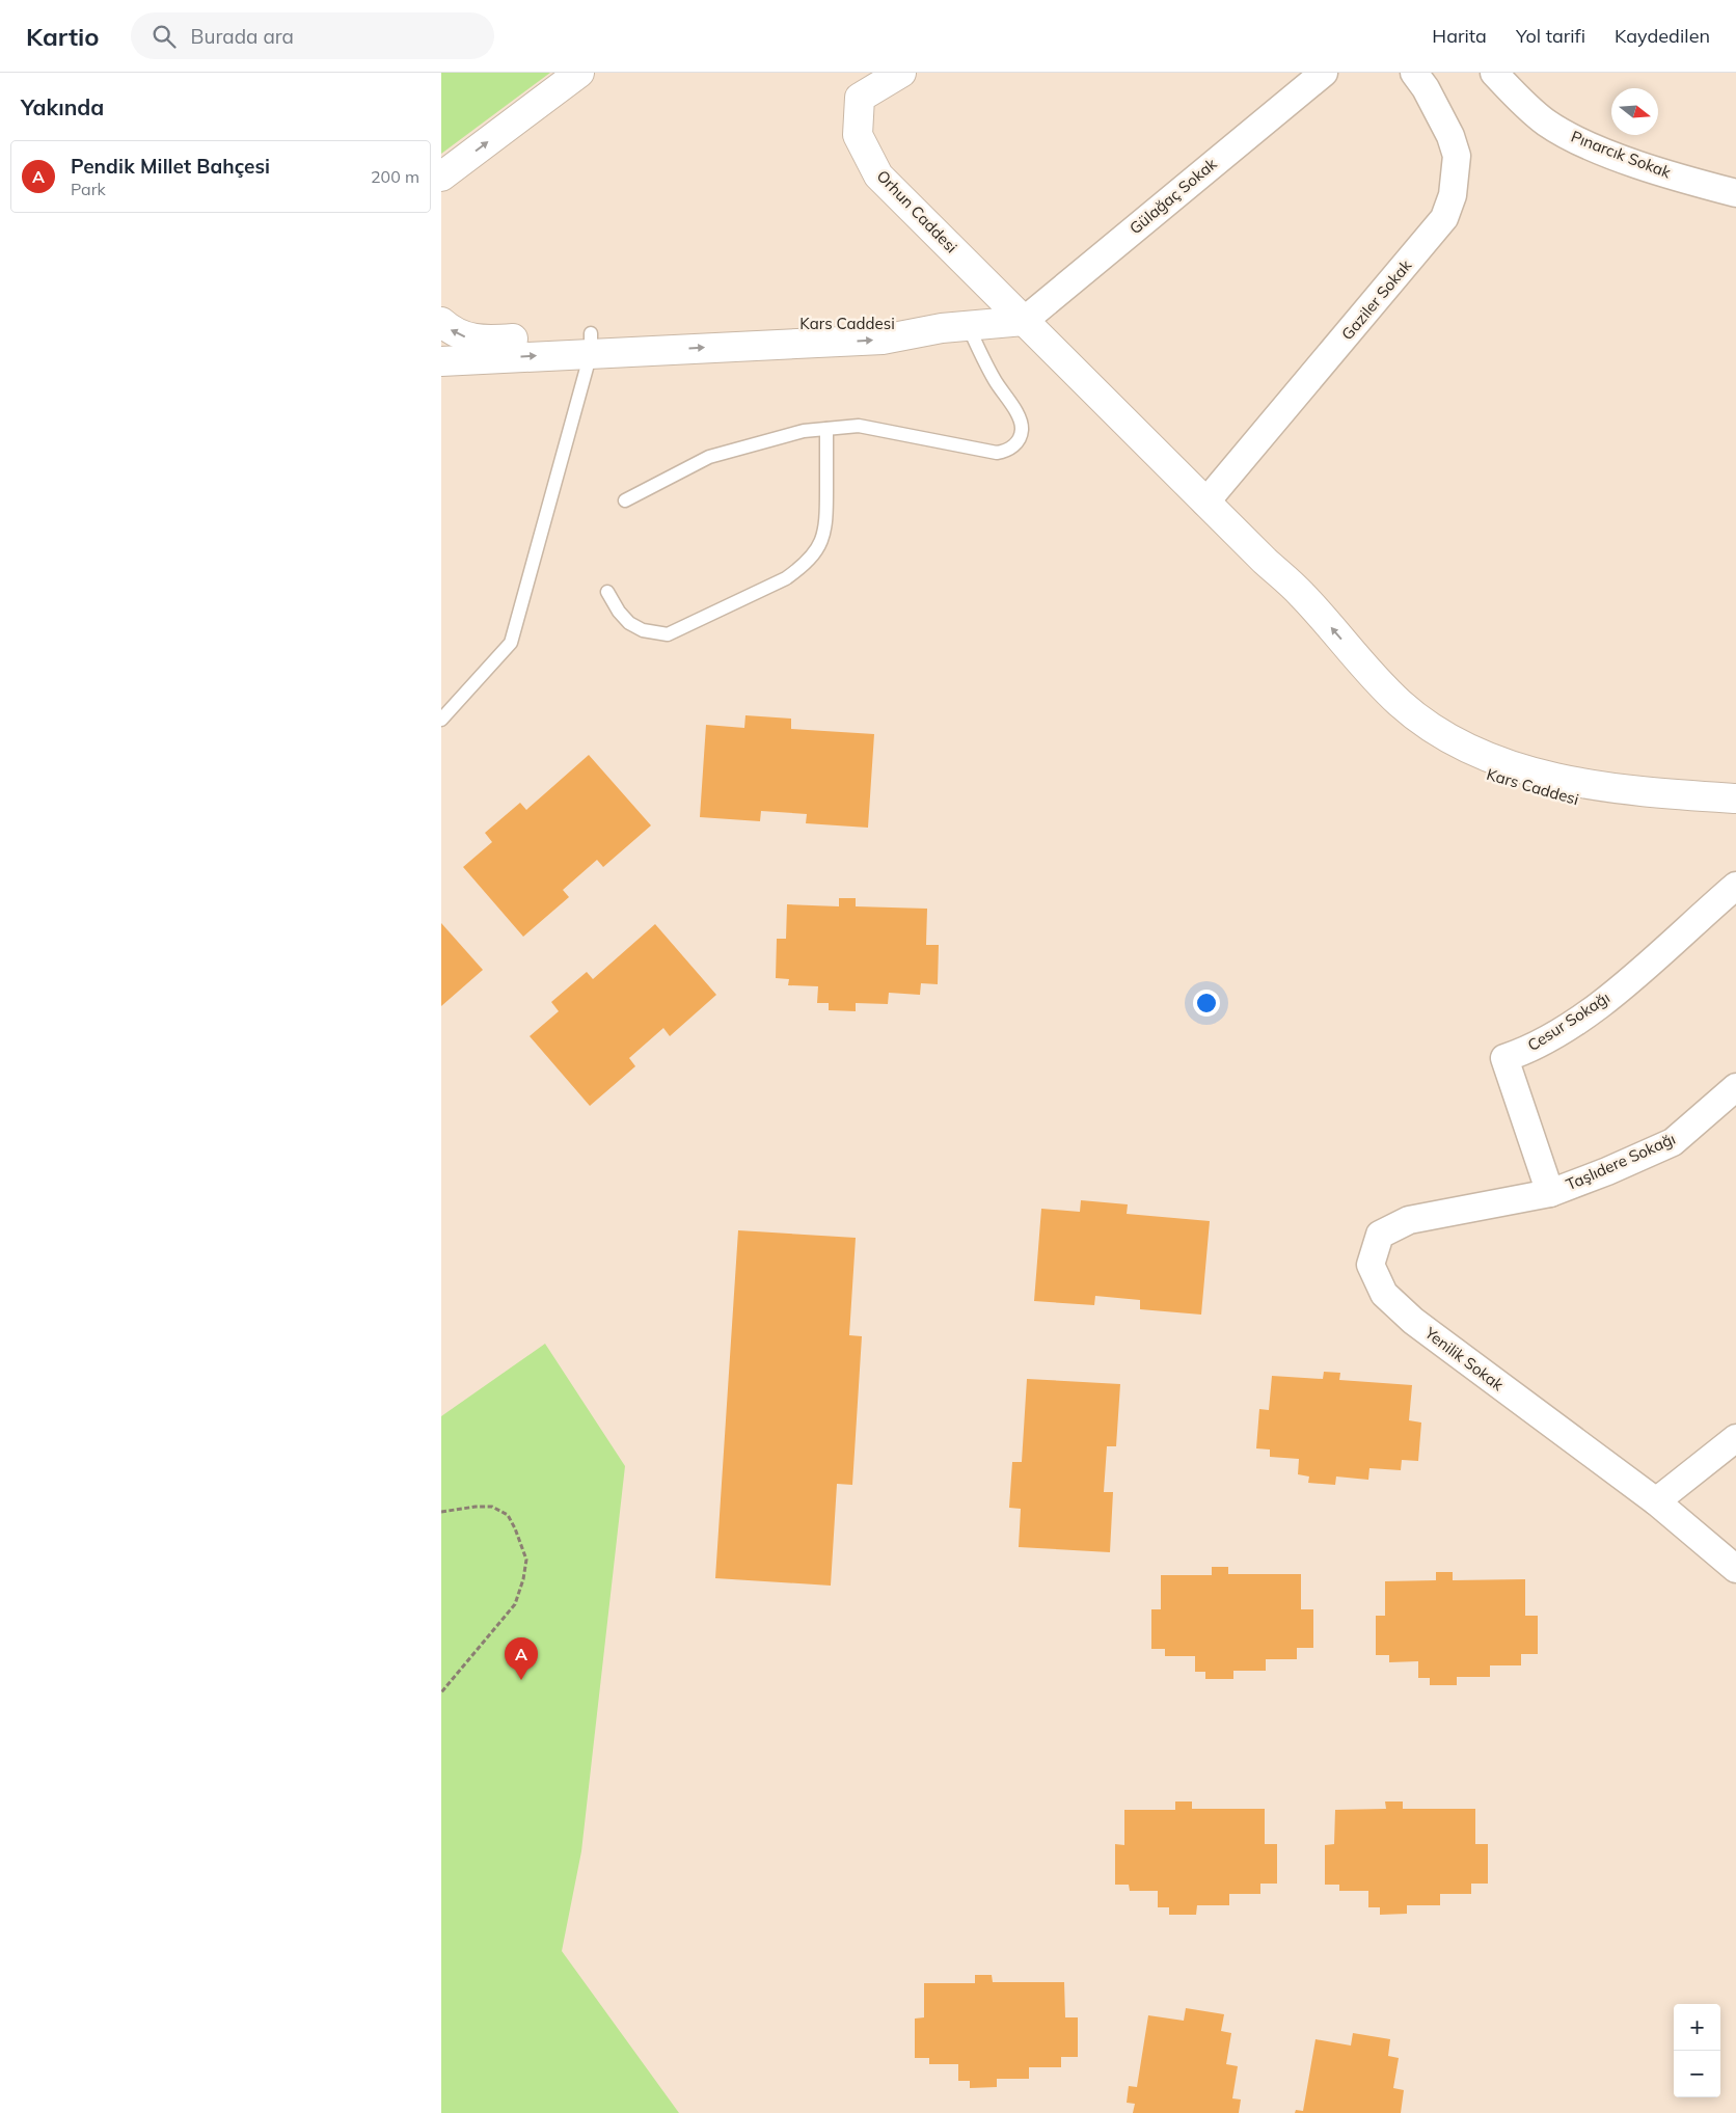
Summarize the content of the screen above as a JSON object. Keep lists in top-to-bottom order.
{
  "streets": {
    "street": [
      "Pınarcık Sokak",
      "Gülağaç Sokak",
      "Orhun Caddesi",
      "Gaziler Sokak",
      "Kars Caddesi",
      "Cesur Sokağı",
      "Taşlıdere Sokağı",
      "Yenilik Sokak"
    ]
  },
  "crossings": [
    ["Gülağaç Sokak", "Orhun Caddesi"],
    ["Gülağaç Sokak", "Kars Caddesi"],
    ["Orhun Caddesi", "Kars Caddesi"],
    ["Gaziler Sokak", "Kars Caddesi"],
    ["Cesur Sokağı", "Taşlıdere Sokağı"],
    ["Cesur Sokağı", "Yenilik Sokak"],
    ["Taşlıdere Sokağı", "Yenilik Sokak"]
  ],
  "north": "right",
  "page": {
    "header": "Kartio",
    "search": "Burada ara",
    "nav": ["Harita", "Yol tarifi", "Kaydedilen"],
    "heading": "Yakında",
    "list": [
      {
        "mark": "A",
        "name": "Pendik Millet Bahçesi",
        "note": "Park",
        "value": "200 m"
      }
    ],
    "pins": "A",
    "map_buttons": ["+", "−"]
  }
}
